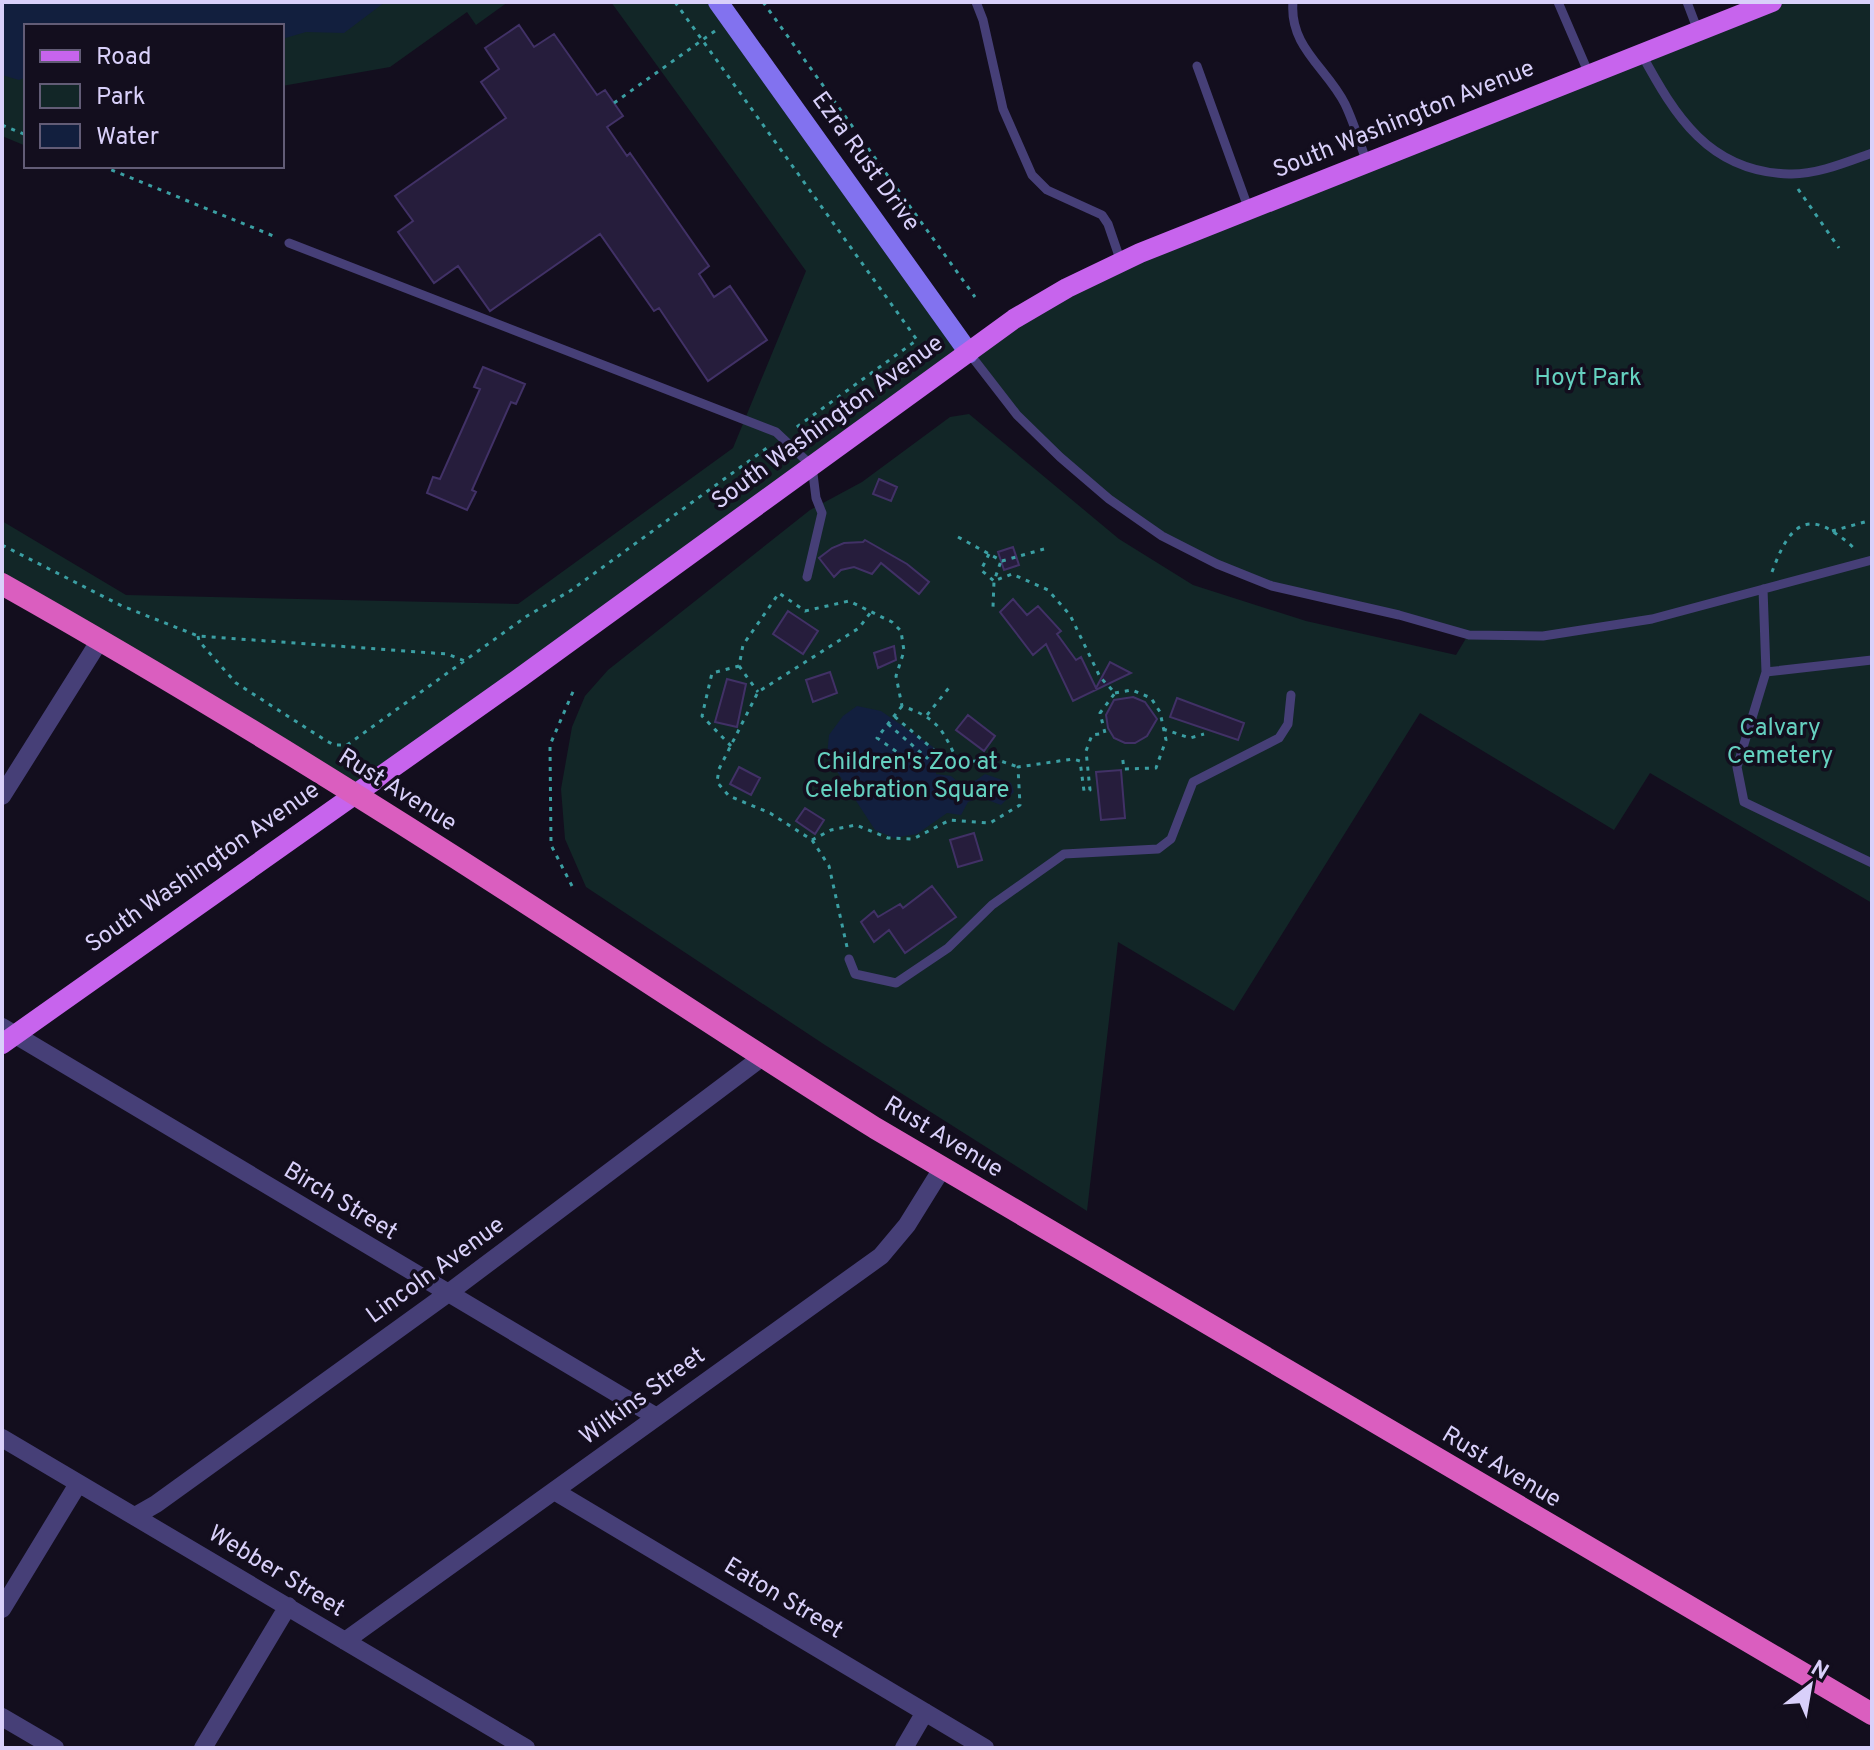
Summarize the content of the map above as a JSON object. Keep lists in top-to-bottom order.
{
  "streets": {
    "highway": ["Rust Avenue"],
    "main road": ["South Washington Avenue", "Ezra Rust Drive"],
    "street": [
      "Birch Street",
      "Lincoln Avenue",
      "Wilkins Street",
      "Webber Street",
      "Eaton Street"
    ]
  },
  "crossings": [
    ["South Washington Avenue", "Ezra Rust Drive"],
    ["South Washington Avenue", "Rust Avenue"],
    ["South Washington Avenue", "Birch Street"],
    ["Rust Avenue", "Lincoln Avenue"],
    ["Rust Avenue", "Wilkins Street"],
    ["Birch Street", "Lincoln Avenue"],
    ["Birch Street", "Wilkins Street"],
    ["Lincoln Avenue", "Webber Street"],
    ["Wilkins Street", "Webber Street"],
    ["Wilkins Street", "Eaton Street"]
  ],
  "parks": ["Hoyt Park", "Calvary Cemetery", "Children's Zoo at Celebration Square"],
  "legend": ["Road", "Park", "Water"],
  "north": "top right"
}
